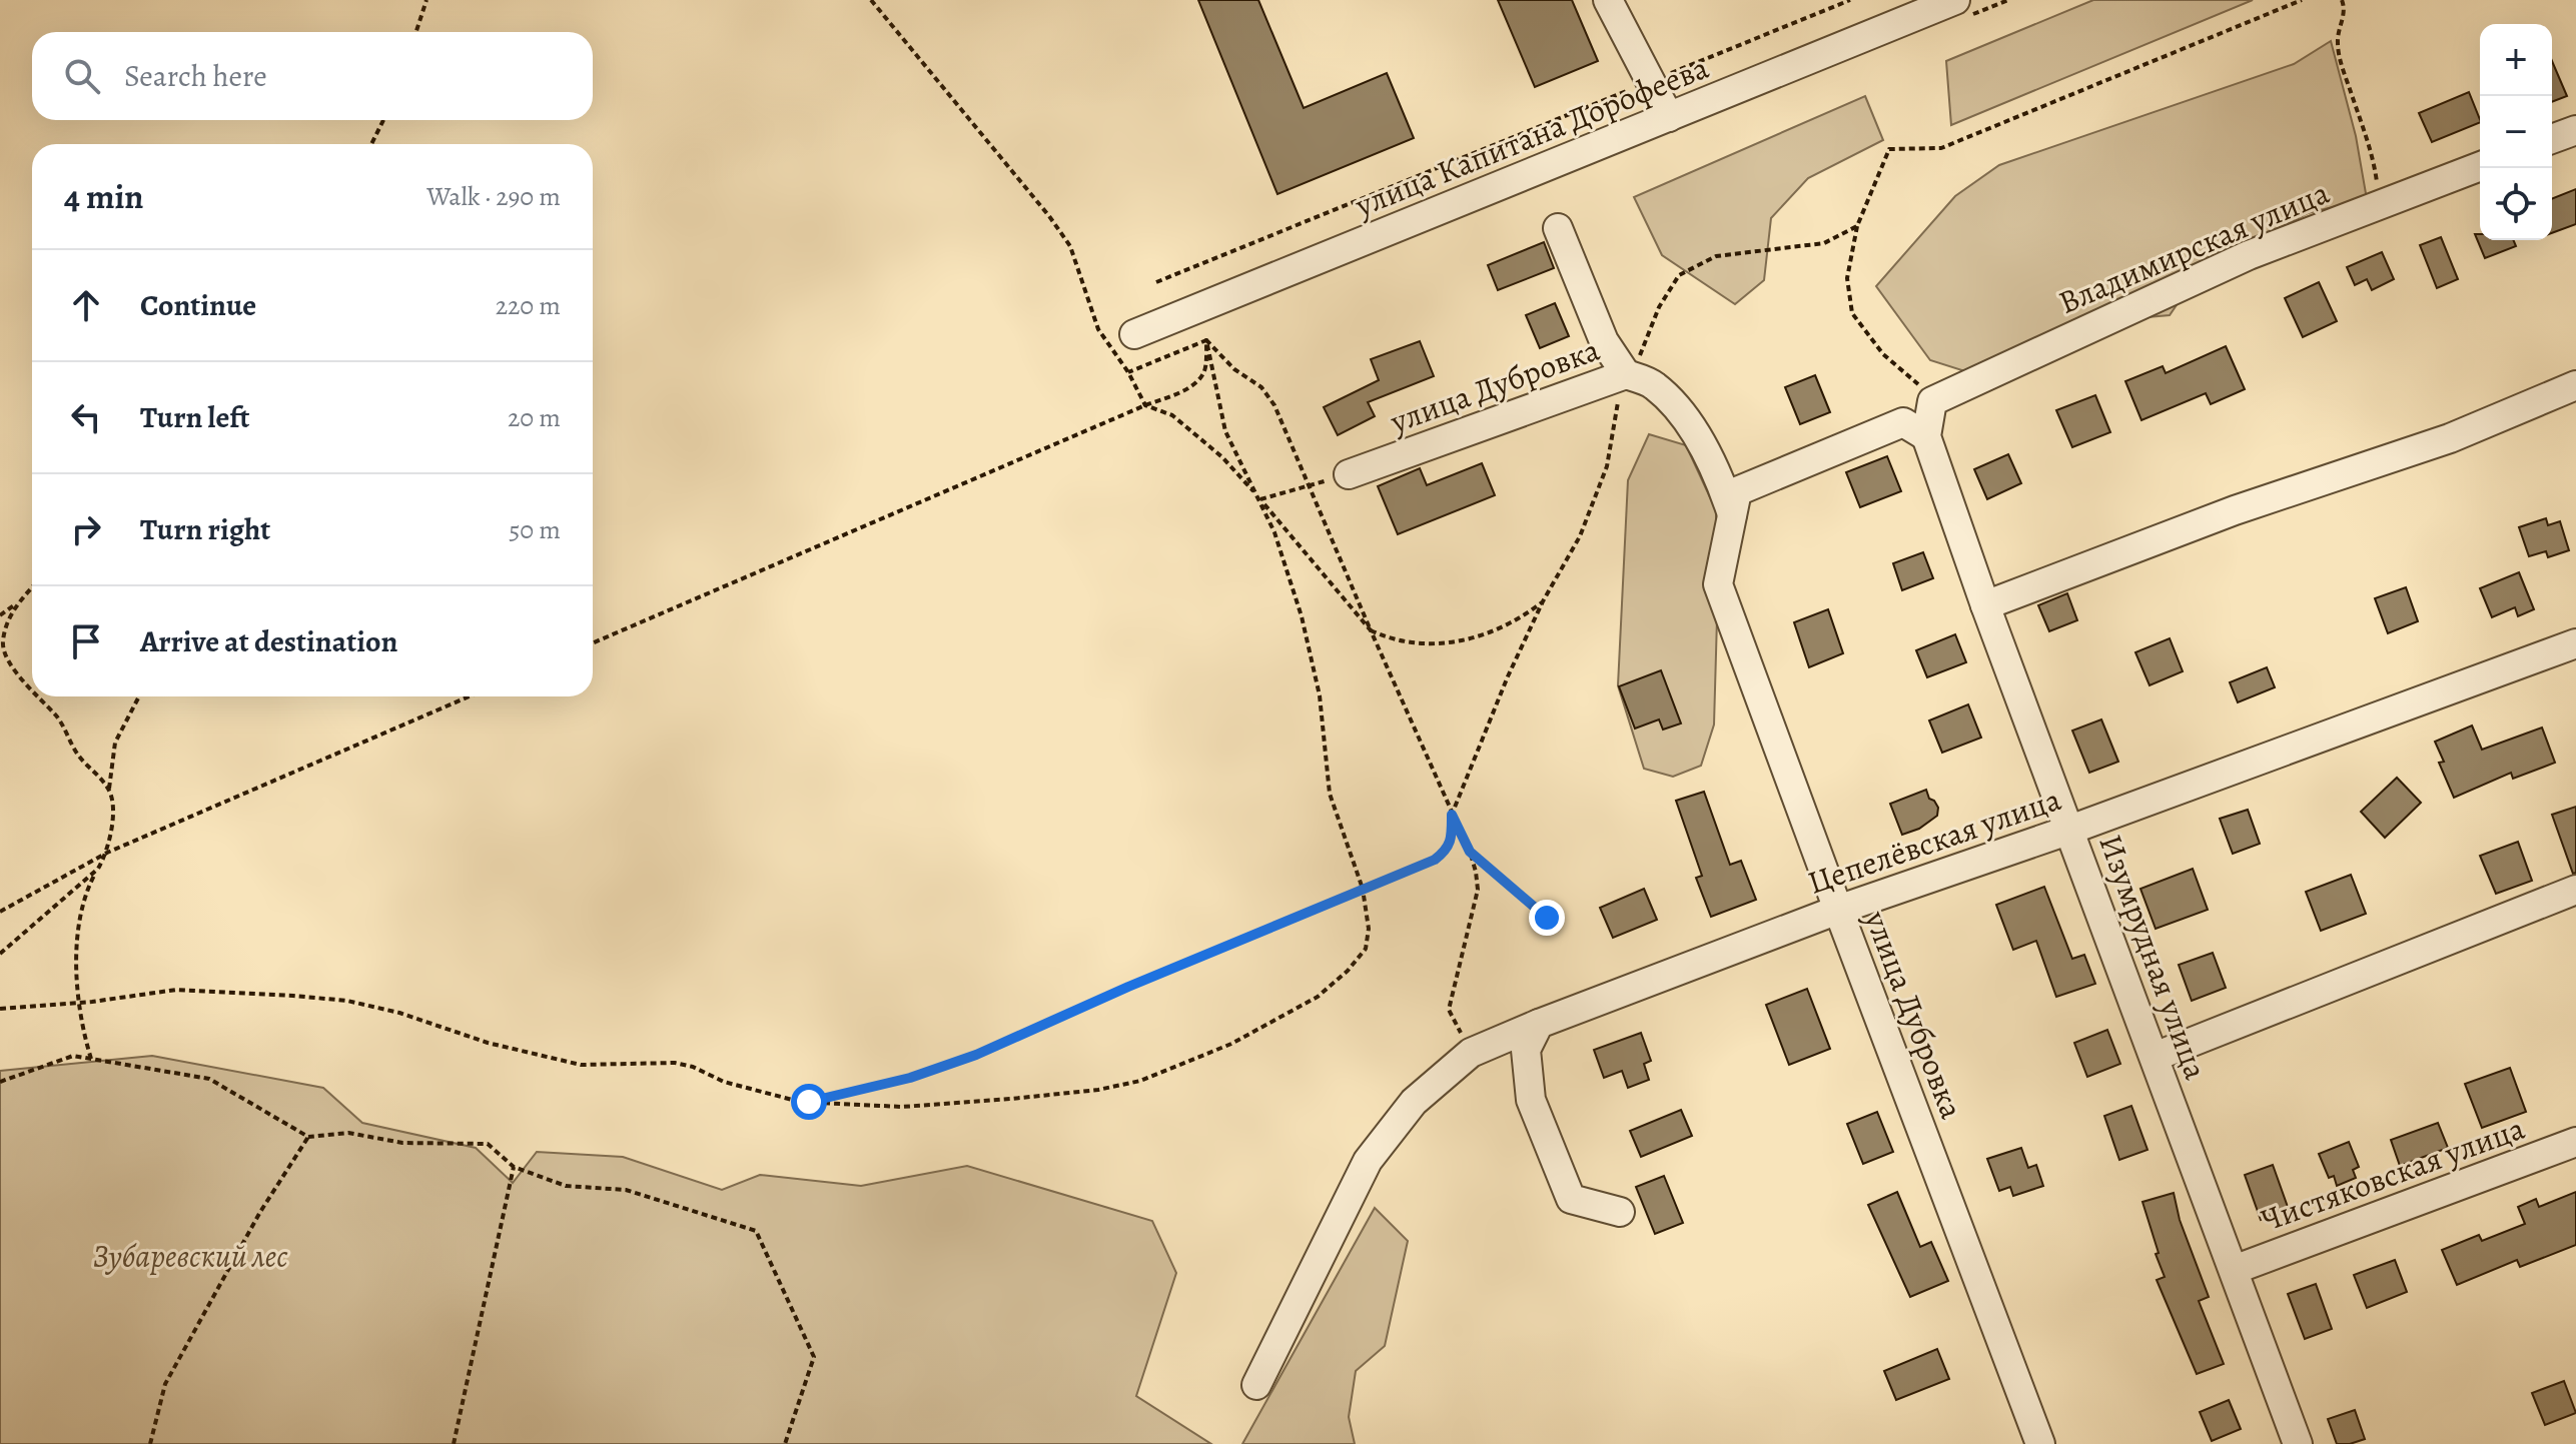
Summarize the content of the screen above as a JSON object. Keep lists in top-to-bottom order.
{
  "streets": {
    "street": [
      "улица Капитана Дорофеева",
      "Владимирская улица",
      "улица Дубровка",
      "Цепелёвская улица",
      "Изумрудная улица",
      "Чистяковская улица"
    ]
  },
  "crossings": [
    ["Владимирская улица", "Изумрудная улица"],
    ["улица Дубровка", "Цепелёвская улица"],
    ["улица Дубровка", "Изумрудная улица"],
    ["Цепелёвская улица", "Изумрудная улица"],
    ["Изумрудная улица", "Чистяковская улица"]
  ],
  "parks": ["Зубаревский лес"],
  "page": {
    "map_buttons": ["+", "−"],
    "search": "Search here",
    "heading": ["4 min", "Walk · 290 m"],
    "list": [
      ["Continue", "220 m"],
      ["Turn left", "20 m"],
      ["Turn right", "50 m"],
      "Arrive at destination"
    ]
  }
}
